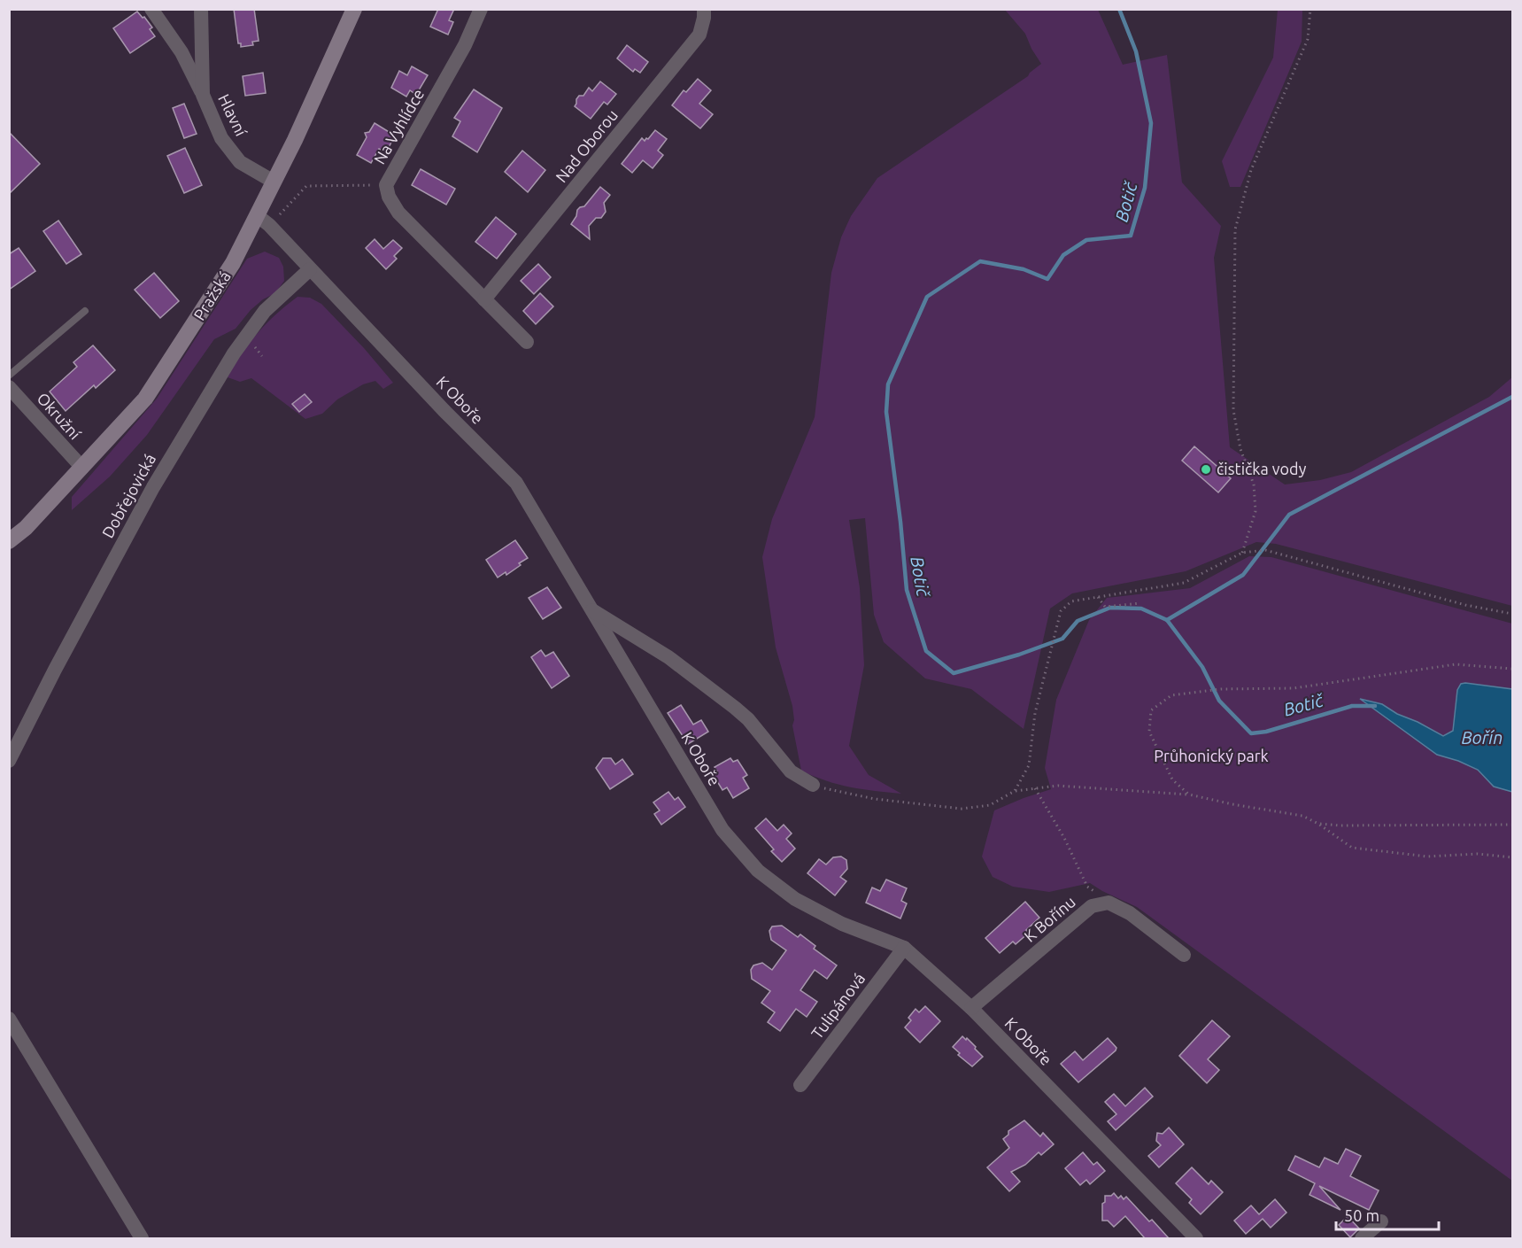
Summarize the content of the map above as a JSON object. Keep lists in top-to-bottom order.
{
  "streets": {
    "main road": ["Pražská"],
    "street": [
      "Hlavní",
      "Na Vyhlídce",
      "Nad Oborou",
      "K Oboře",
      "Okružní",
      "Dobřejovická",
      "K Bořínu",
      "Tulipánová"
    ]
  },
  "crossings": [
    ["Hlavní", "Pražská"],
    ["Na Vyhlídce", "Nad Oborou"],
    ["Pražská", "K Oboře"],
    ["Pražská", "Okružní"],
    ["K Oboře", "Dobřejovická"],
    ["K Oboře", "K Bořínu"],
    ["K Oboře", "Tulipánová"]
  ],
  "water": ["Botič", "Bořín"],
  "parks": ["Průhonický park"],
  "places": ["čistička vody"],
  "scale_bar": "50 m"
}
